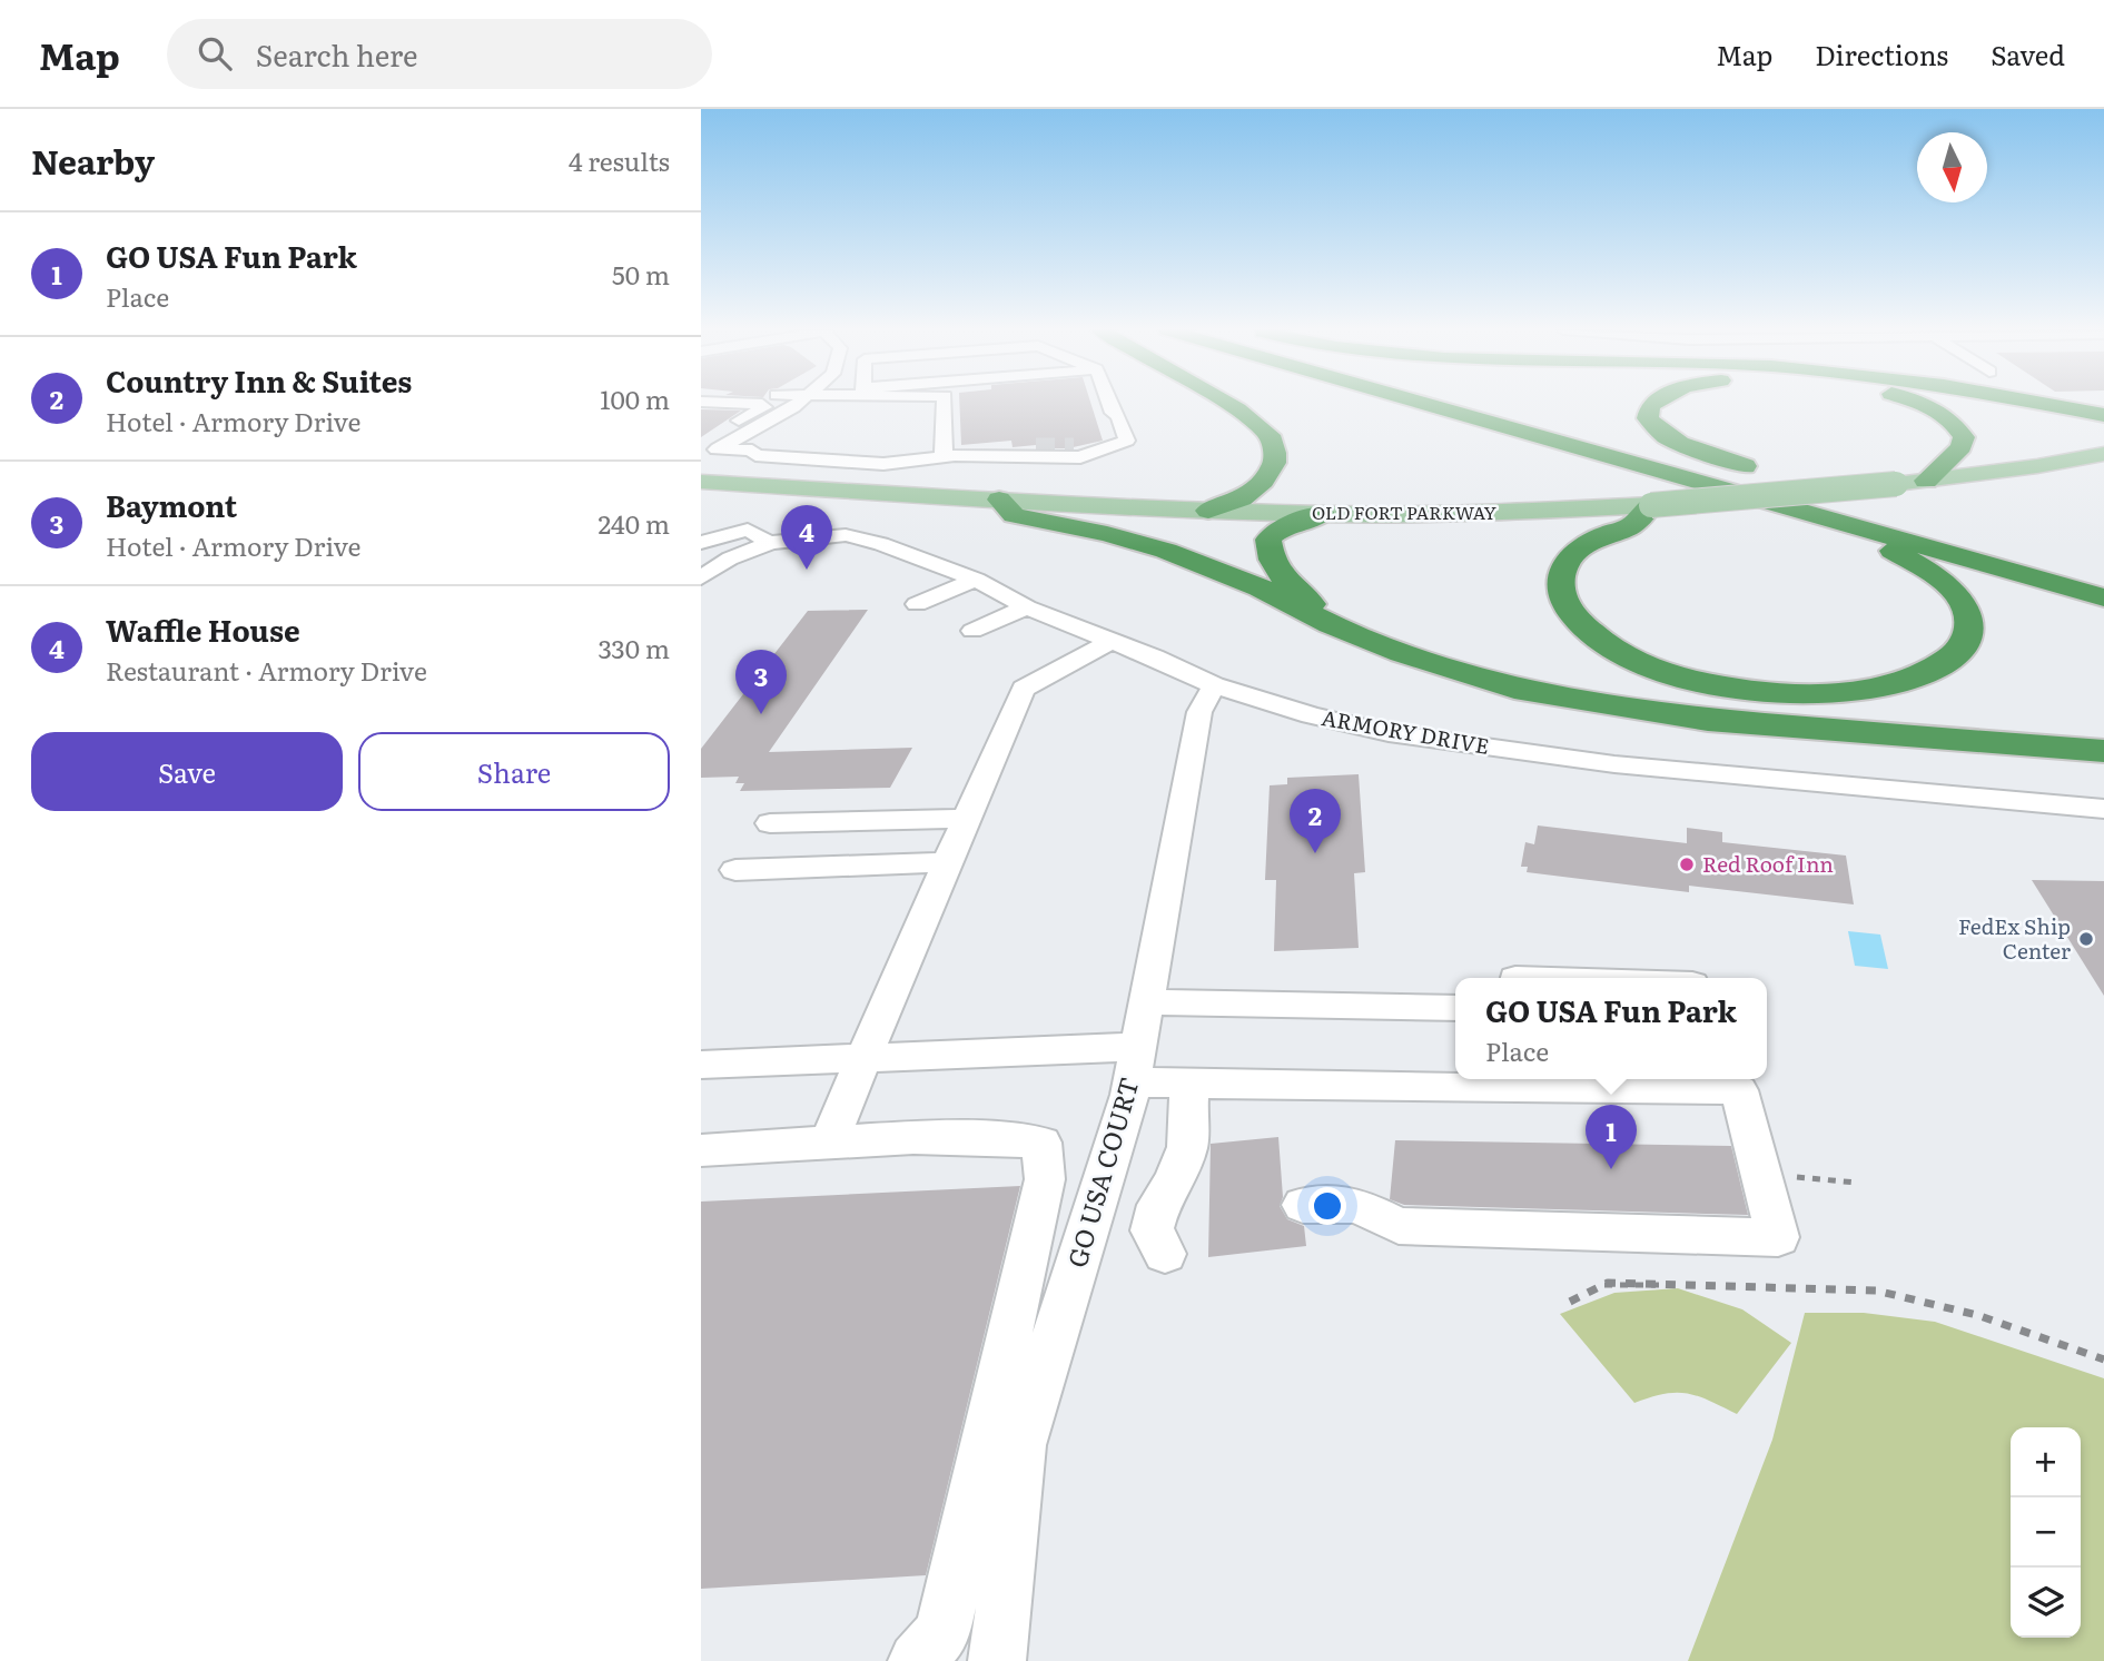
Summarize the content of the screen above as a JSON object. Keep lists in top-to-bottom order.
{
  "streets": {
    "main road": ["OLD FORT PARKWAY"],
    "street": ["ARMORY DRIVE", "GO USA COURT"]
  },
  "crossings": [
    ["ARMORY DRIVE", "GO USA COURT"]
  ],
  "places": ["Red Roof Inn", "FedEx Ship Center"],
  "north": "bottom",
  "page": {
    "header": "Map",
    "search": "Search here",
    "nav": ["Map", "Directions", "Saved"],
    "heading": ["Nearby", "4 results"],
    "list": [
      {
        "mark": "1",
        "name": "GO USA Fun Park",
        "note": "Place",
        "value": "50 m"
      },
      {
        "mark": "2",
        "name": "Country Inn & Suites",
        "note": "Hotel · Armory Drive",
        "value": "100 m"
      },
      {
        "mark": "3",
        "name": "Baymont",
        "note": "Hotel · Armory Drive",
        "value": "240 m"
      },
      {
        "mark": "4",
        "name": "Waffle House",
        "note": "Restaurant · Armory Drive",
        "value": "330 m"
      }
    ],
    "pins": [
      "4",
      "3",
      "2",
      "1"
    ],
    "buttons": ["Save", "Share"],
    "popup": ["GO USA Fun Park", "Place"],
    "map_buttons": ["+", "−"]
  }
}
